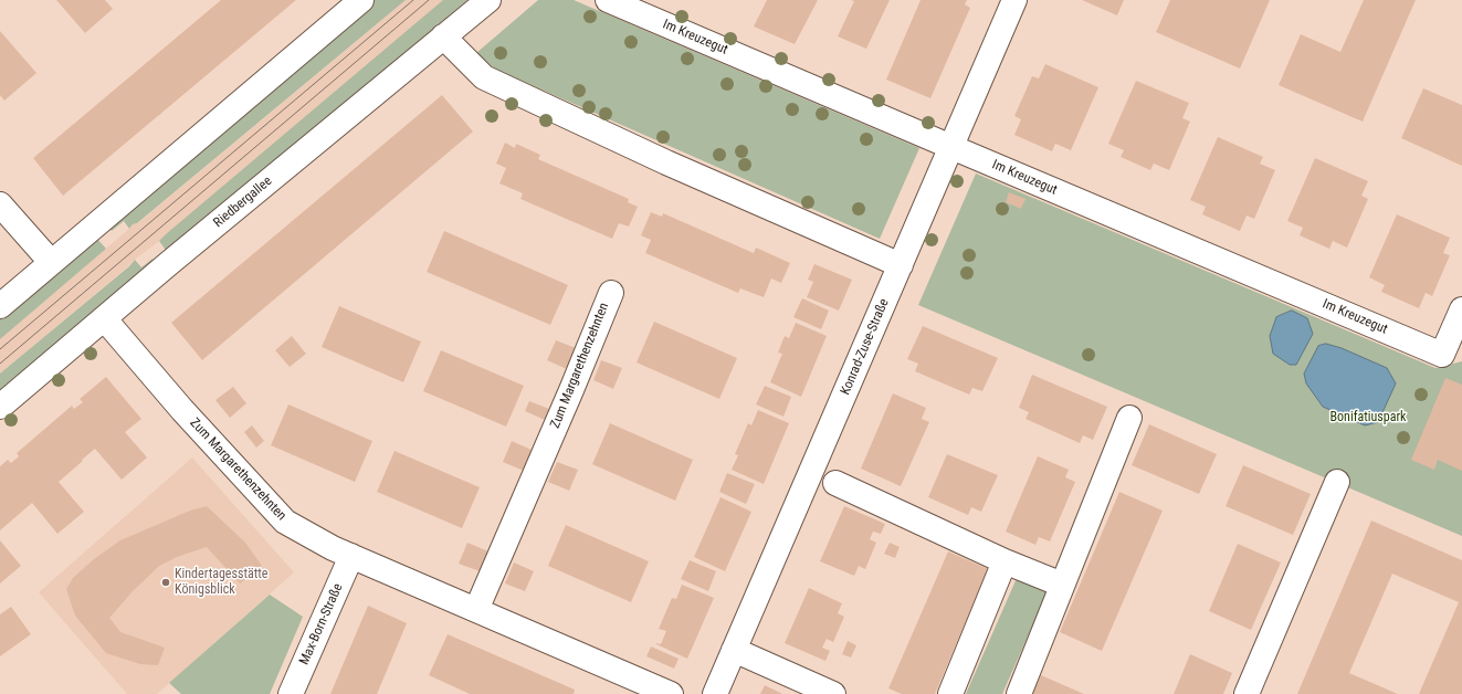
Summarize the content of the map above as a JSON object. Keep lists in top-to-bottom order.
{
  "streets": {
    "street": [
      "Im Kreuzegut",
      "Riedbergallee",
      "Konrad-Zuse-Straße",
      "Zum Margarethenzehnten",
      "Max-Born-Straße"
    ]
  },
  "crossings": [
    ["Im Kreuzegut", "Konrad-Zuse-Straße"],
    ["Riedbergallee", "Zum Margarethenzehnten"],
    ["Zum Margarethenzehnten", "Max-Born-Straße"]
  ],
  "parks": ["Bonifatiuspark"],
  "places": ["Kindertagesstätte Königsblick"]
}
